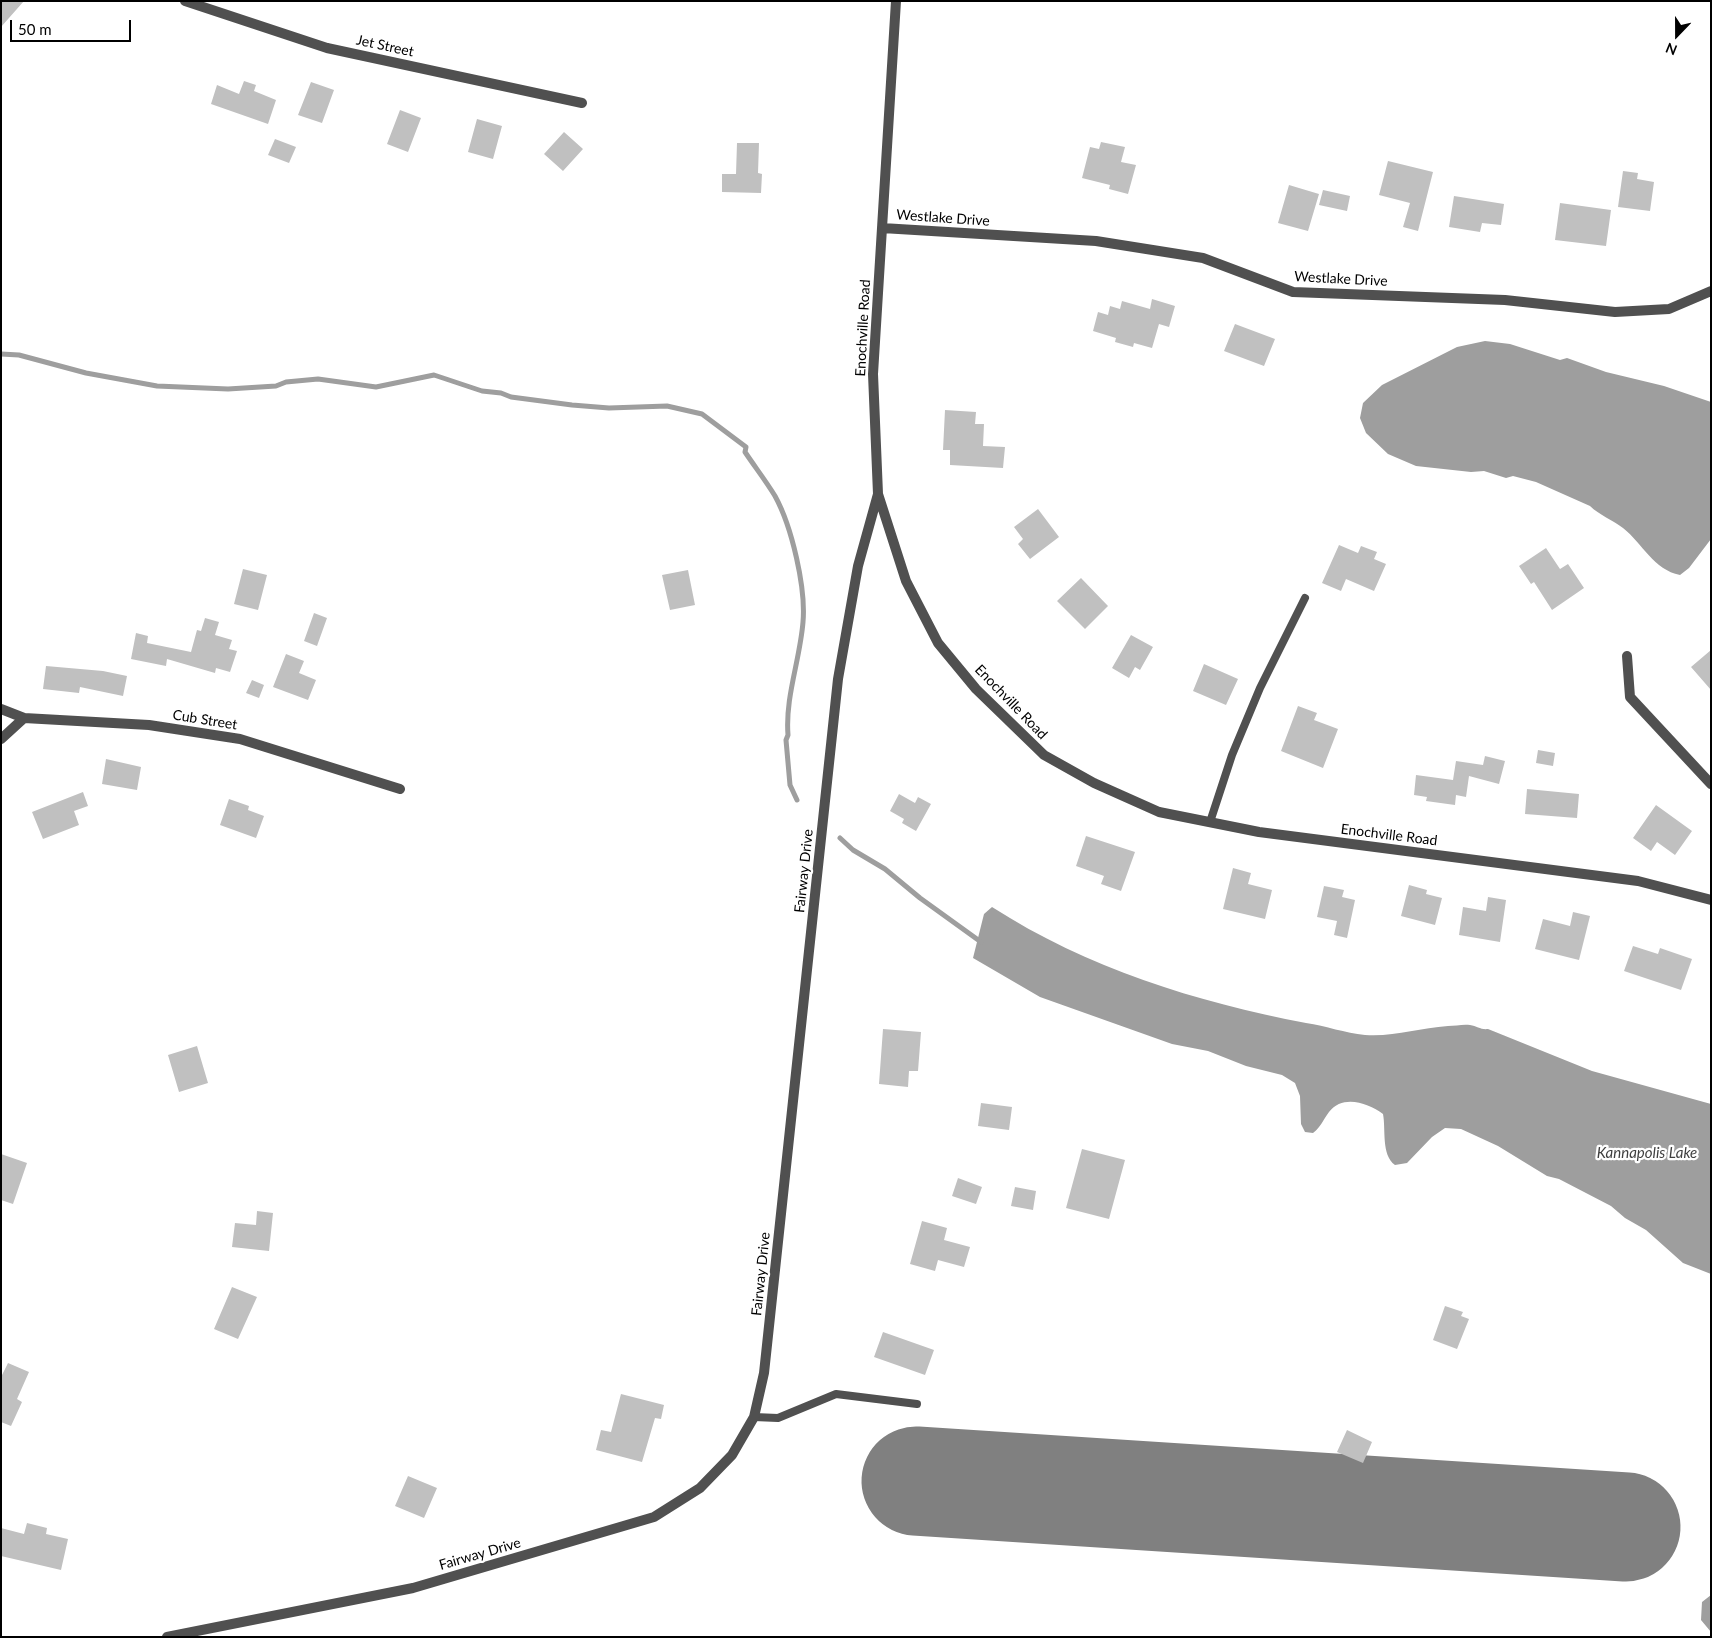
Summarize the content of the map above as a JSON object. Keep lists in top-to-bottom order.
{
  "streets": {
    "street": [
      "Jet Street",
      "Westlake Drive",
      "Enochville Road",
      "Cub Street",
      "Fairway Drive"
    ]
  },
  "crossings": [
    ["Westlake Drive", "Enochville Road"],
    ["Enochville Road", "Fairway Drive"]
  ],
  "water": ["Kannapolis Lake"],
  "scale_bar": "50 m",
  "north": "bottom"
}
